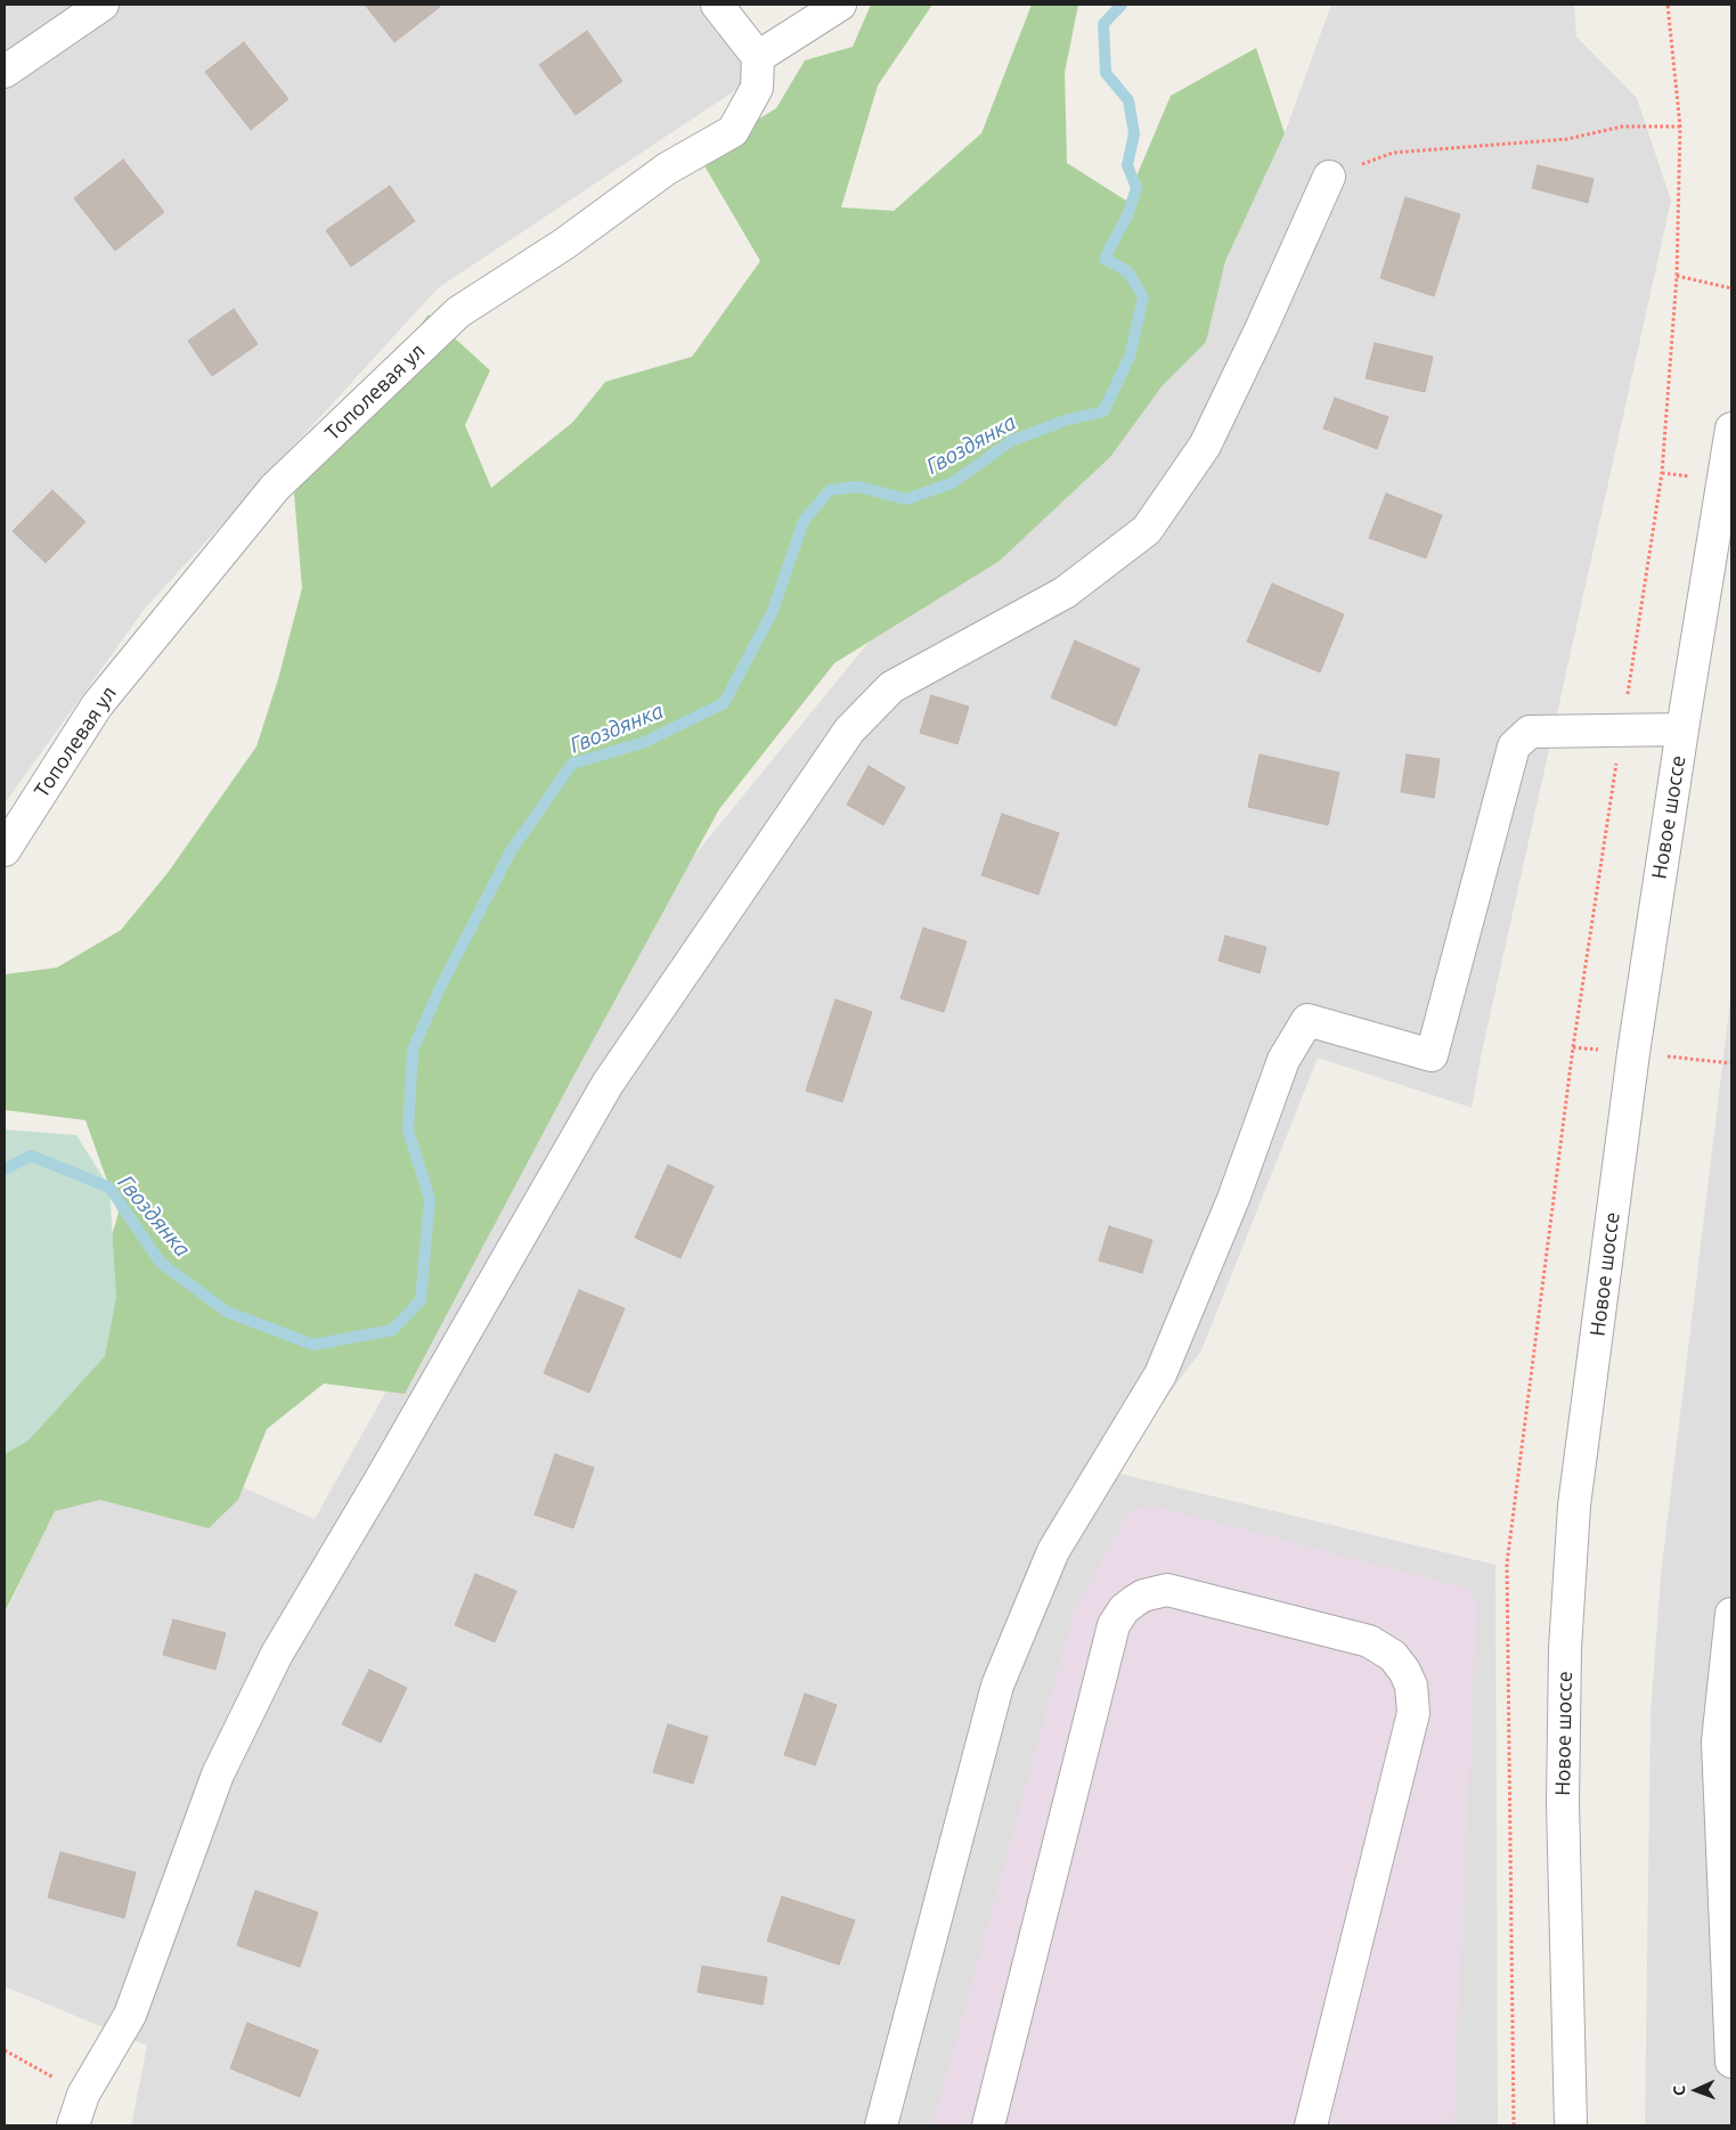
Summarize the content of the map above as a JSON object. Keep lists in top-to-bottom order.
{
  "streets": {
    "street": ["Тополевая ул", "Новое шоссе"]
  },
  "water": ["Гвоздянка"],
  "north": "left"
}
